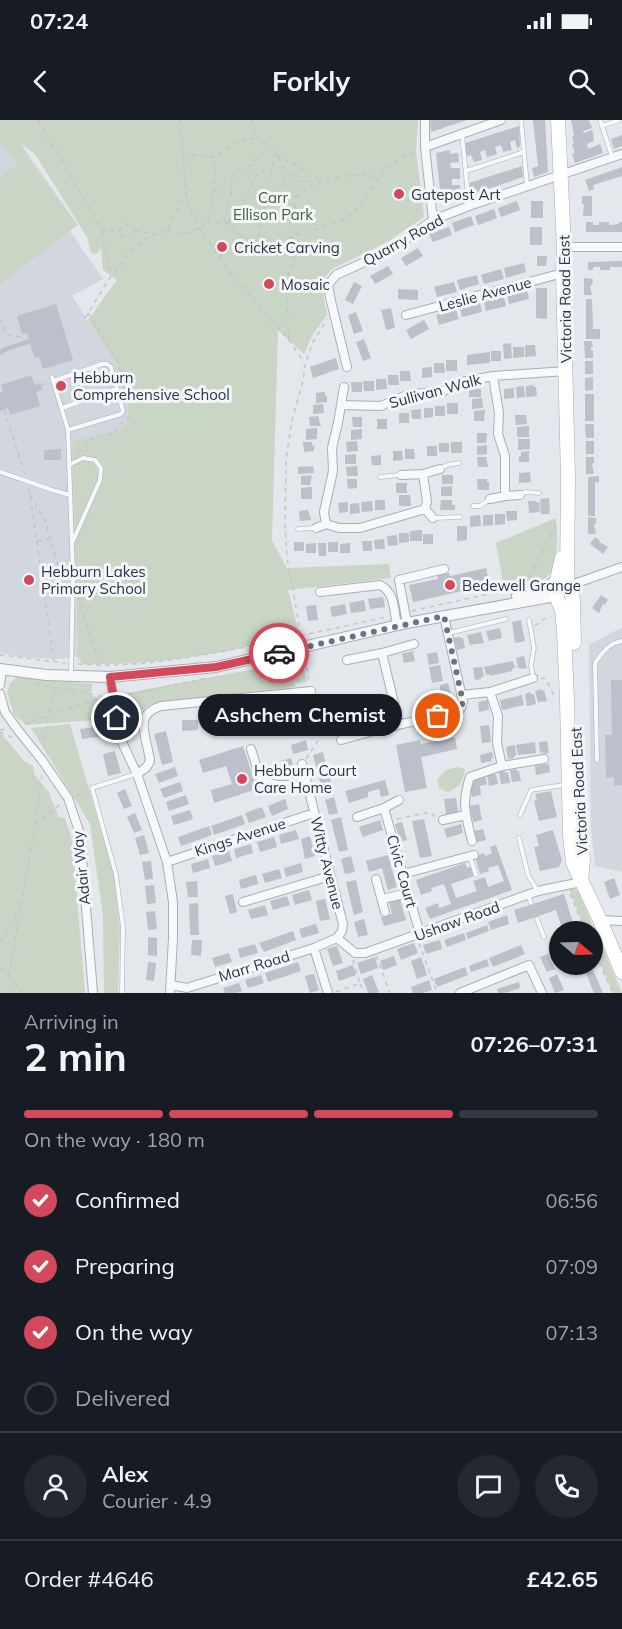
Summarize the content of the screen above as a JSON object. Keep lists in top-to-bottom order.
{
  "streets": {
    "main road": ["Victoria Road East"],
    "street": [
      "Quarry Road",
      "Leslie Avenue",
      "Sullivan Walk",
      "Kings Avenue",
      "Witty Avenue",
      "Adair Way",
      "Civic Court",
      "Ushaw Road",
      "Marr Road"
    ]
  },
  "crossings": [
    ["Quarry Road", "Victoria Road East"],
    ["Leslie Avenue", "Victoria Road East"],
    ["Victoria Road East", "Sullivan Walk"],
    ["Victoria Road East", "Ushaw Road"],
    ["Kings Avenue", "Witty Avenue"],
    ["Witty Avenue", "Marr Road"],
    ["Civic Court", "Ushaw Road"]
  ],
  "parks": ["Carr Ellison Park"],
  "places": [
    "Gatepost Art",
    "Cricket Carving",
    "Mosaic",
    "Hebburn Comprehensive School",
    "Hebburn Lakes Primary School",
    "Bedewell Grange",
    "Ashchem Chemist",
    "Hebburn Court Care Home"
  ],
  "north": "right",
  "page": {
    "status": "07:24",
    "header": "Forkly",
    "bubble": "Ashchem Chemist",
    "heading": ["2 min", "Arriving in", "07:26–07:31"],
    "panel": [
      "Alex",
      "Courier · 4.9",
      "Order #4646",
      "£42.65"
    ],
    "bar": "On the way · 180 m",
    "list": [
      ["Confirmed", "06:56"],
      ["Preparing", "07:09"],
      ["On the way", "07:13"],
      "Delivered"
    ]
  }
}
